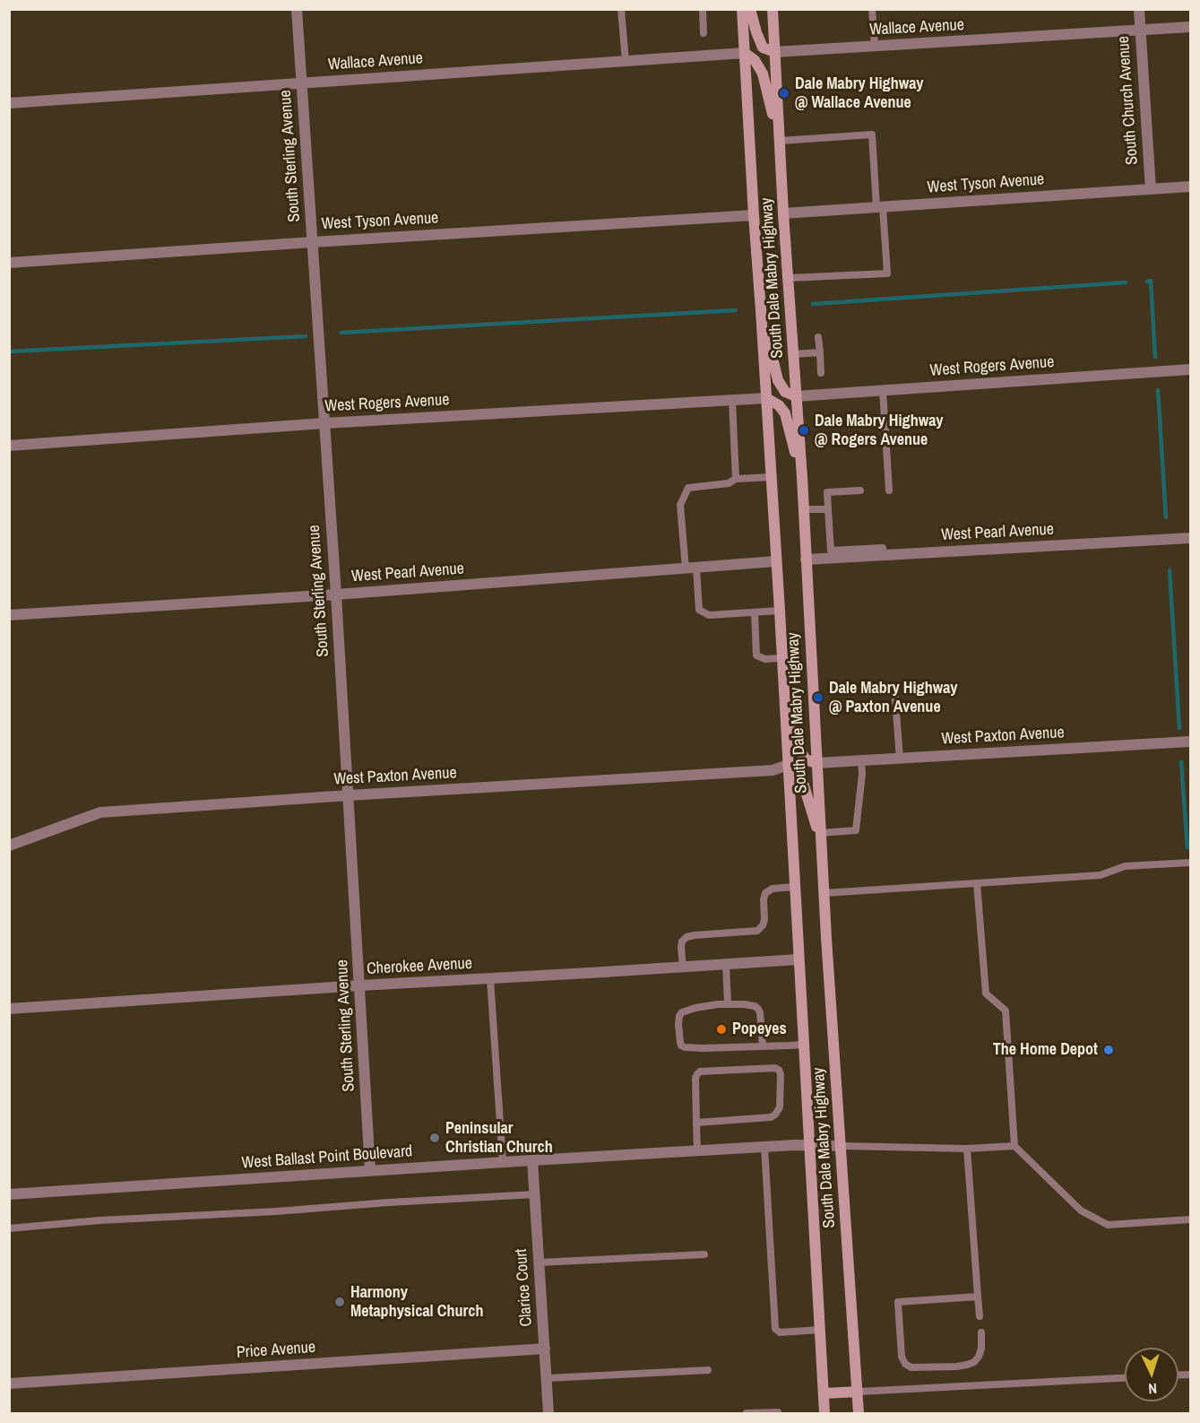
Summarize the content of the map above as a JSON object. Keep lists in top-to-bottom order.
{
  "streets": {
    "main road": ["South Dale Mabry Highway"],
    "street": [
      "Wallace Avenue",
      "South Church Avenue",
      "South Sterling Avenue",
      "West Tyson Avenue",
      "West Rogers Avenue",
      "West Pearl Avenue",
      "West Paxton Avenue",
      "Cherokee Avenue",
      "West Ballast Point Boulevard",
      "Clarice Court",
      "Price Avenue"
    ]
  },
  "crossings": [
    ["Wallace Avenue", "South Church Avenue"],
    ["Wallace Avenue", "South Sterling Avenue"],
    ["Wallace Avenue", "South Dale Mabry Highway"],
    ["South Church Avenue", "West Tyson Avenue"],
    ["South Sterling Avenue", "West Tyson Avenue"],
    ["South Sterling Avenue", "West Rogers Avenue"],
    ["South Sterling Avenue", "West Pearl Avenue"],
    ["South Sterling Avenue", "West Paxton Avenue"],
    ["South Sterling Avenue", "Cherokee Avenue"],
    ["South Sterling Avenue", "West Ballast Point Boulevard"],
    ["West Tyson Avenue", "South Dale Mabry Highway"],
    ["South Dale Mabry Highway", "West Rogers Avenue"],
    ["South Dale Mabry Highway", "West Pearl Avenue"],
    ["South Dale Mabry Highway", "West Paxton Avenue"],
    ["South Dale Mabry Highway", "Cherokee Avenue"],
    ["South Dale Mabry Highway", "West Ballast Point Boulevard"],
    ["West Ballast Point Boulevard", "Clarice Court"],
    ["Clarice Court", "Price Avenue"]
  ],
  "places": [
    "Dale Mabry Highway @ Wallace Avenue",
    "Dale Mabry Highway @ Rogers Avenue",
    "Dale Mabry Highway @ Paxton Avenue",
    "Popeyes",
    "The Home Depot",
    "Peninsular Christian Church",
    "Harmony Metaphysical Church"
  ],
  "north": "bottom"
}
